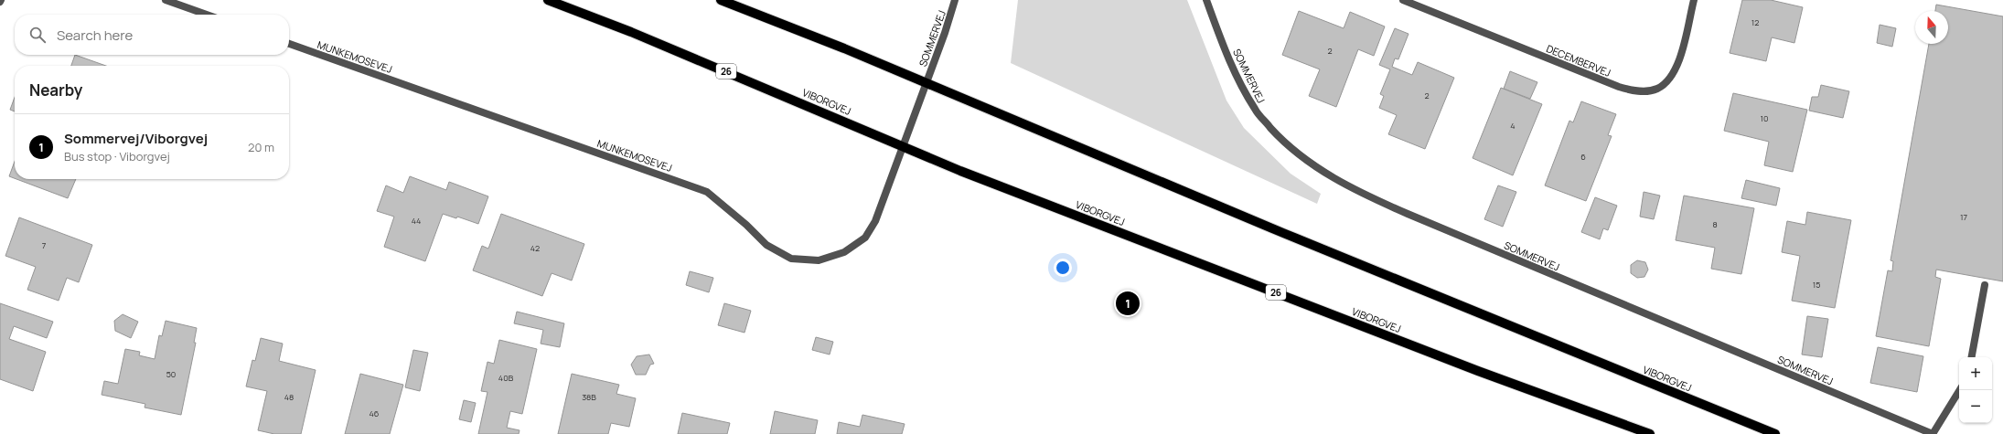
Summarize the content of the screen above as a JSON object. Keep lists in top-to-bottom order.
{
  "streets": {
    "main road": ["26", "VIBORGVEJ"],
    "street": ["SOMMERVEJ", "MUNKEMOSEVEJ", "DECEMBERVEJ"]
  },
  "crossings": [
    ["SOMMERVEJ", "MUNKEMOSEVEJ"],
    ["SOMMERVEJ", "VIBORGVEJ"],
    ["MUNKEMOSEVEJ", "VIBORGVEJ"]
  ],
  "house_numbers": [
    "12",
    "2",
    "2",
    "10",
    "4",
    "6",
    "17",
    "44",
    "8",
    "7",
    "42",
    "15",
    "50",
    "40B",
    "48",
    "38B",
    "46"
  ],
  "north": "top",
  "page": {
    "search": "Search here",
    "heading": "Nearby",
    "list": [
      {
        "mark": "1",
        "name": "Sommervej/Viborgvej",
        "note": "Bus stop · Viborgvej",
        "value": "20 m"
      }
    ],
    "pins": "1",
    "map_buttons": ["+", "−"]
  }
}
